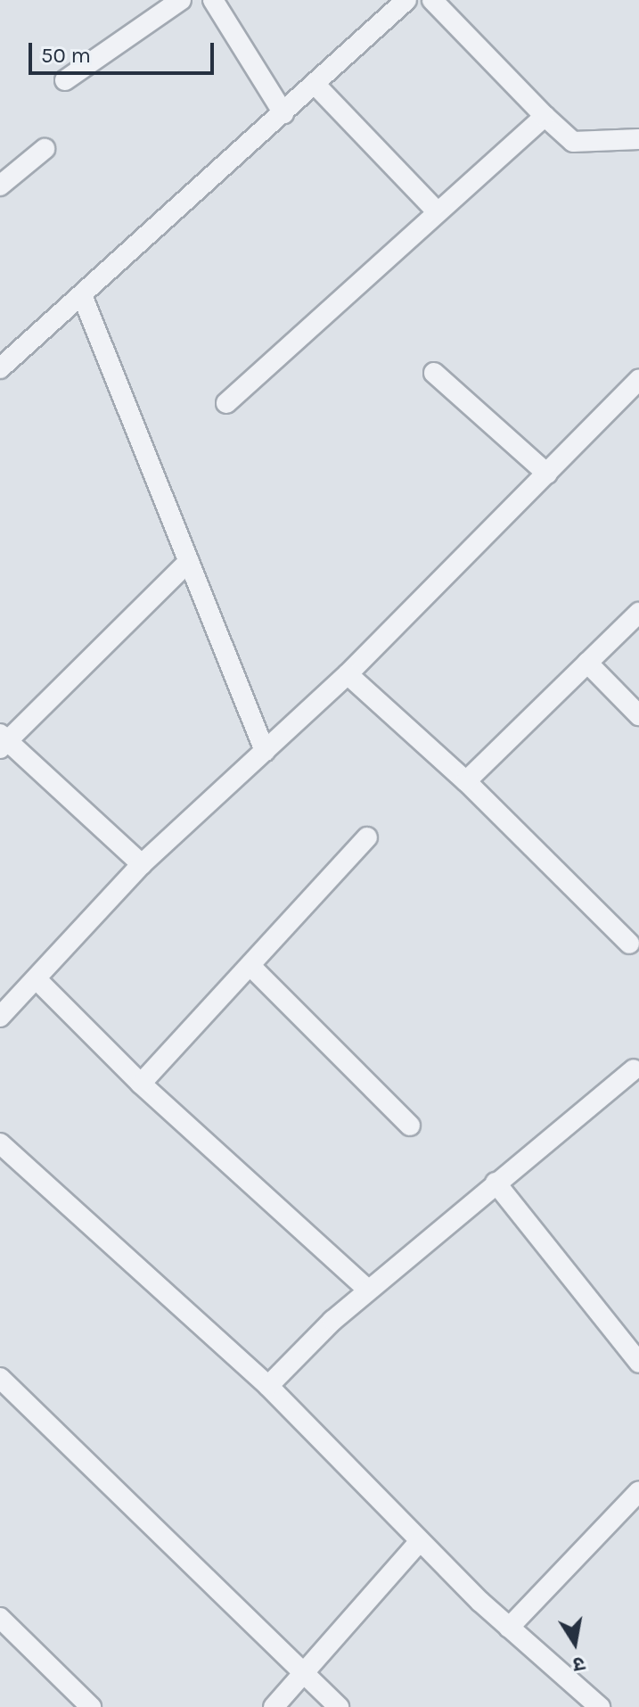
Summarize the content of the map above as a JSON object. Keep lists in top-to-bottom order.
{
  "scale_bar": "50 m",
  "north": "bottom"
}
